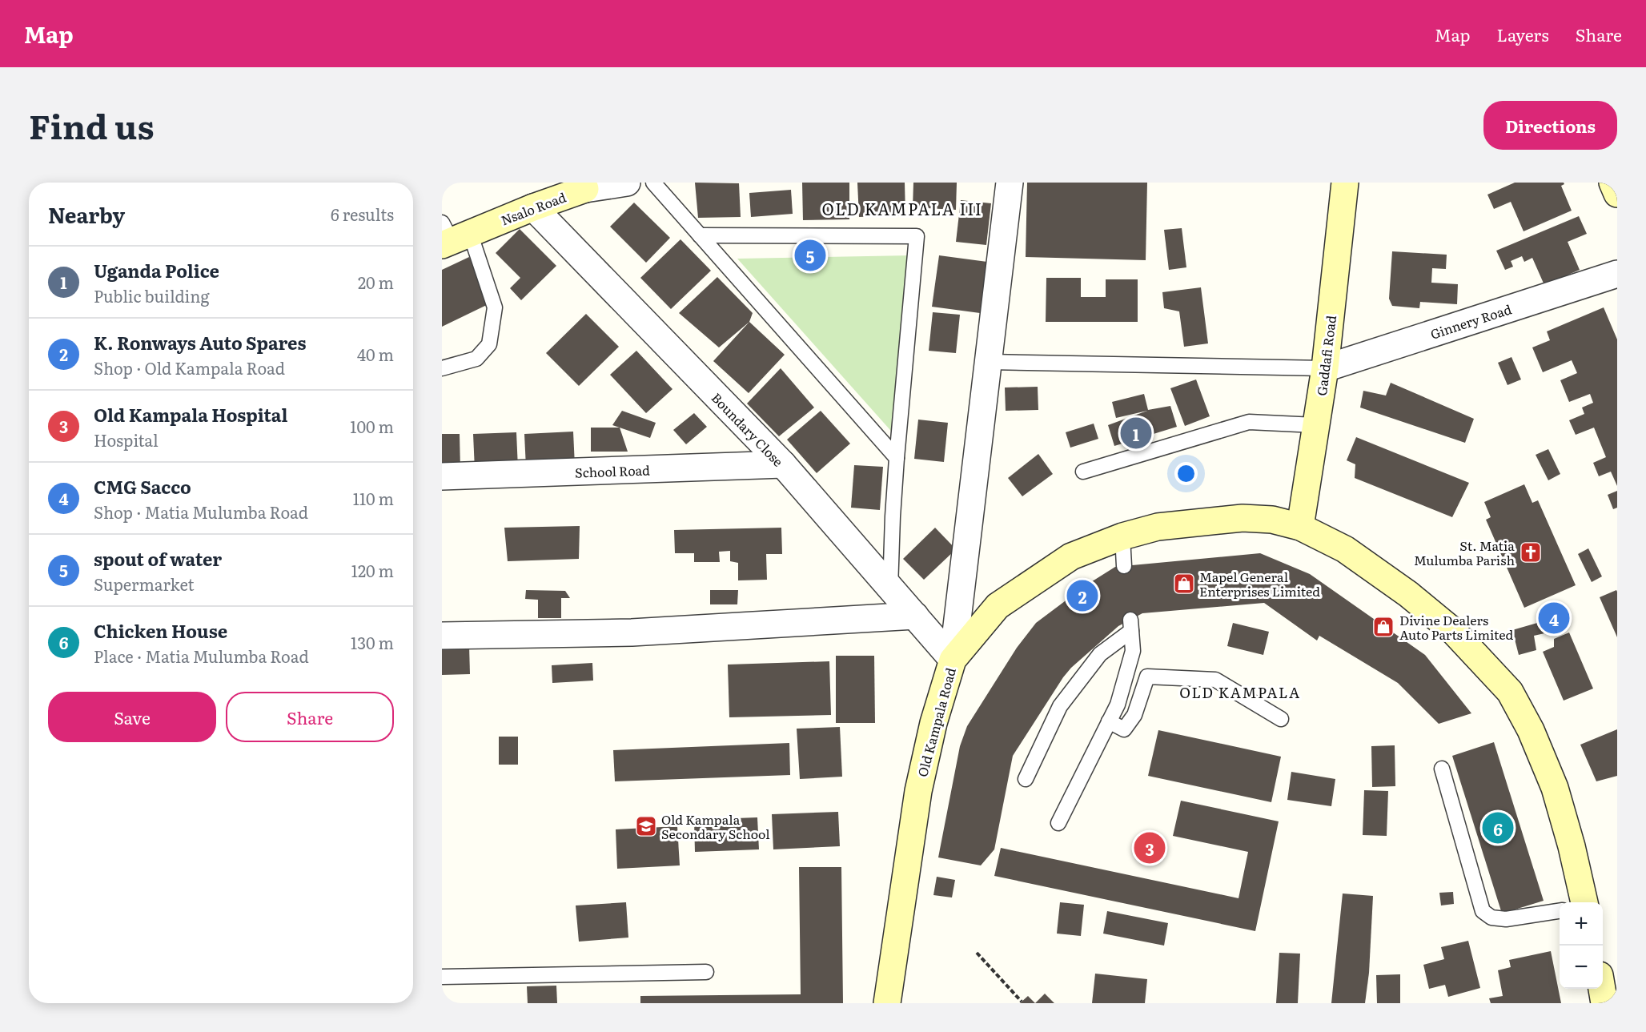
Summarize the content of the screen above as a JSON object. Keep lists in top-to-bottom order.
{
  "streets": {
    "street": [
      "Nsalo Road",
      "Ginnery Road",
      "Gaddafi Road",
      "Boundary Close",
      "School Road",
      "Old Kampala Road"
    ]
  },
  "crossings": [
    ["Nsalo Road", "Boundary Close"],
    ["Ginnery Road", "Gaddafi Road"],
    ["Gaddafi Road", "Old Kampala Road"],
    ["Boundary Close", "School Road"],
    ["Boundary Close", "Old Kampala Road"]
  ],
  "districts": ["OLD KAMPALA III", "OLD KAMPALA"],
  "places": {
    "church": ["St. Matia Mulumba Parish"],
    "shop": ["Mapel General Enterprises Limited", "Divine Dealers Auto Parts Limited"],
    "school or university": ["Old Kampala Secondary School"]
  },
  "page": {
    "header": "Map",
    "nav": ["Map", "Layers", "Share"],
    "title": "Find us",
    "buttons": [
      "Directions",
      ["Save", "Share"]
    ],
    "heading": ["Nearby", "6 results"],
    "pins": [
      "5",
      "1",
      "2",
      "4",
      "6",
      "3"
    ],
    "list": [
      {
        "mark": "1",
        "name": "Uganda Police",
        "note": "Public building",
        "value": "20 m"
      },
      {
        "mark": "2",
        "name": "K. Ronways Auto Spares",
        "note": "Shop · Old Kampala Road",
        "value": "40 m"
      },
      {
        "mark": "3",
        "name": "Old Kampala Hospital",
        "note": "Hospital",
        "value": "100 m"
      },
      {
        "mark": "4",
        "name": "CMG Sacco",
        "note": "Shop · Matia Mulumba Road",
        "value": "110 m"
      },
      {
        "mark": "5",
        "name": "spout of water",
        "note": "Supermarket",
        "value": "120 m"
      },
      {
        "mark": "6",
        "name": "Chicken House",
        "note": "Place · Matia Mulumba Road",
        "value": "130 m"
      }
    ],
    "map_buttons": ["+", "−"]
  }
}
